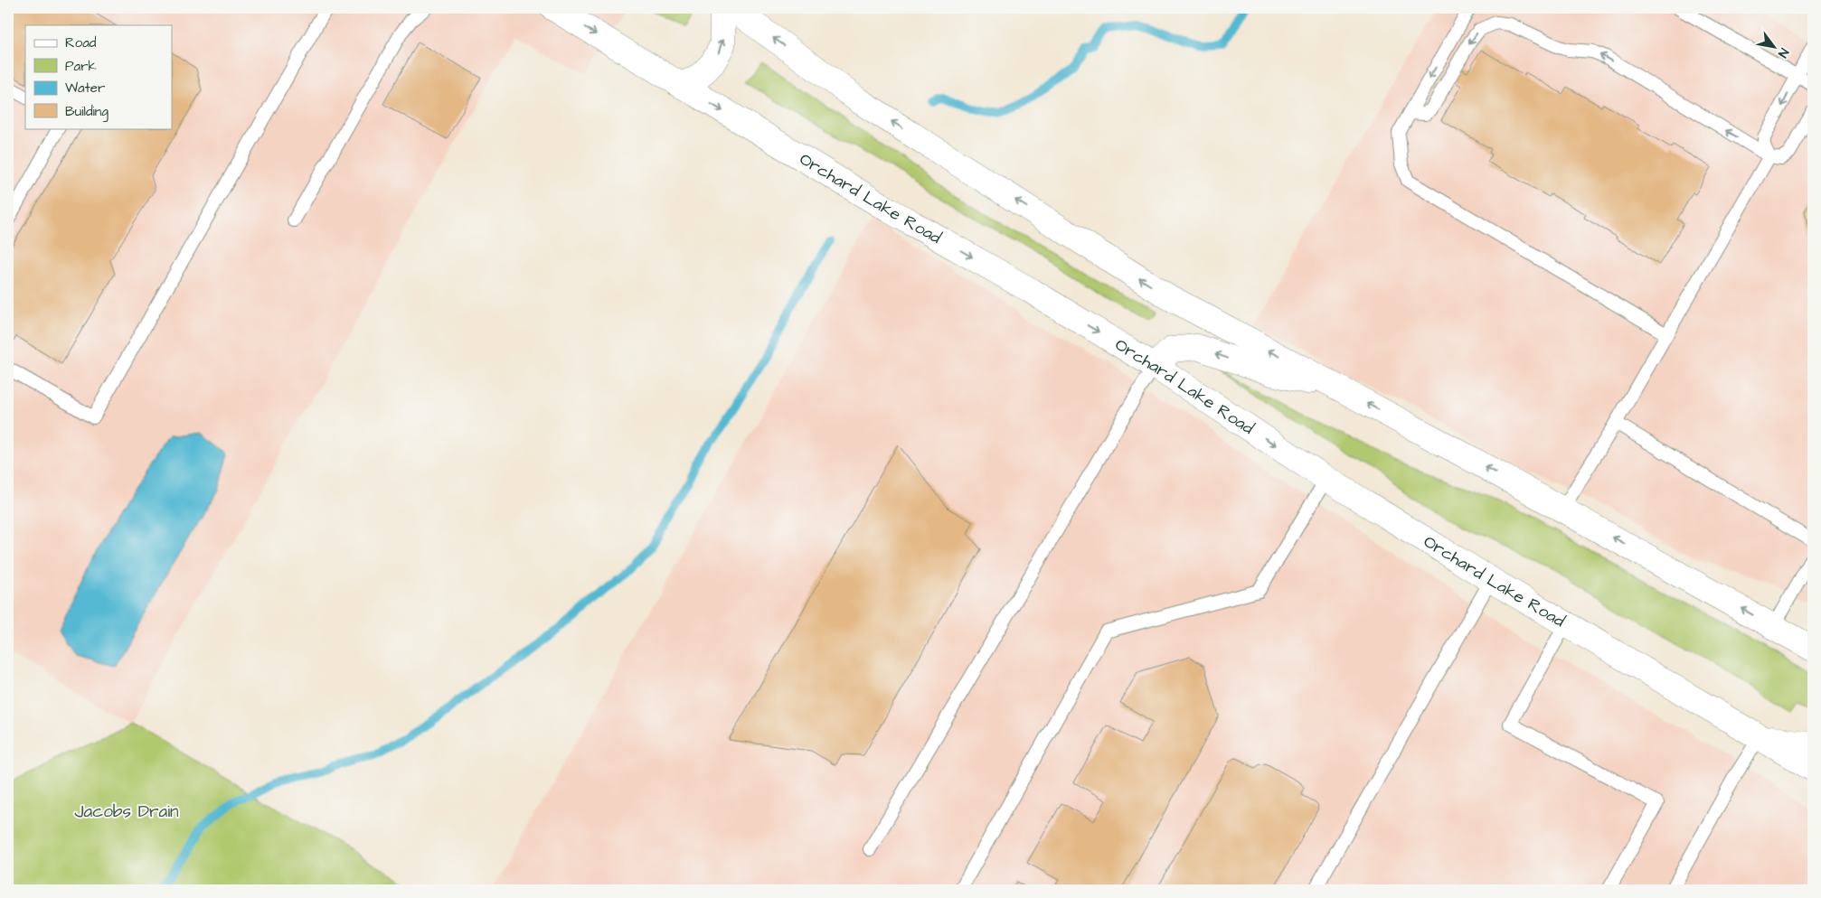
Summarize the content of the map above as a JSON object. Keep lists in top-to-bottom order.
{
  "streets": {
    "main road": ["Orchard Lake Road"]
  },
  "parks": ["Jacobs Drain"],
  "legend": [
    "Road",
    "Park",
    "Water",
    "Building"
  ],
  "north": "bottom right"
}
